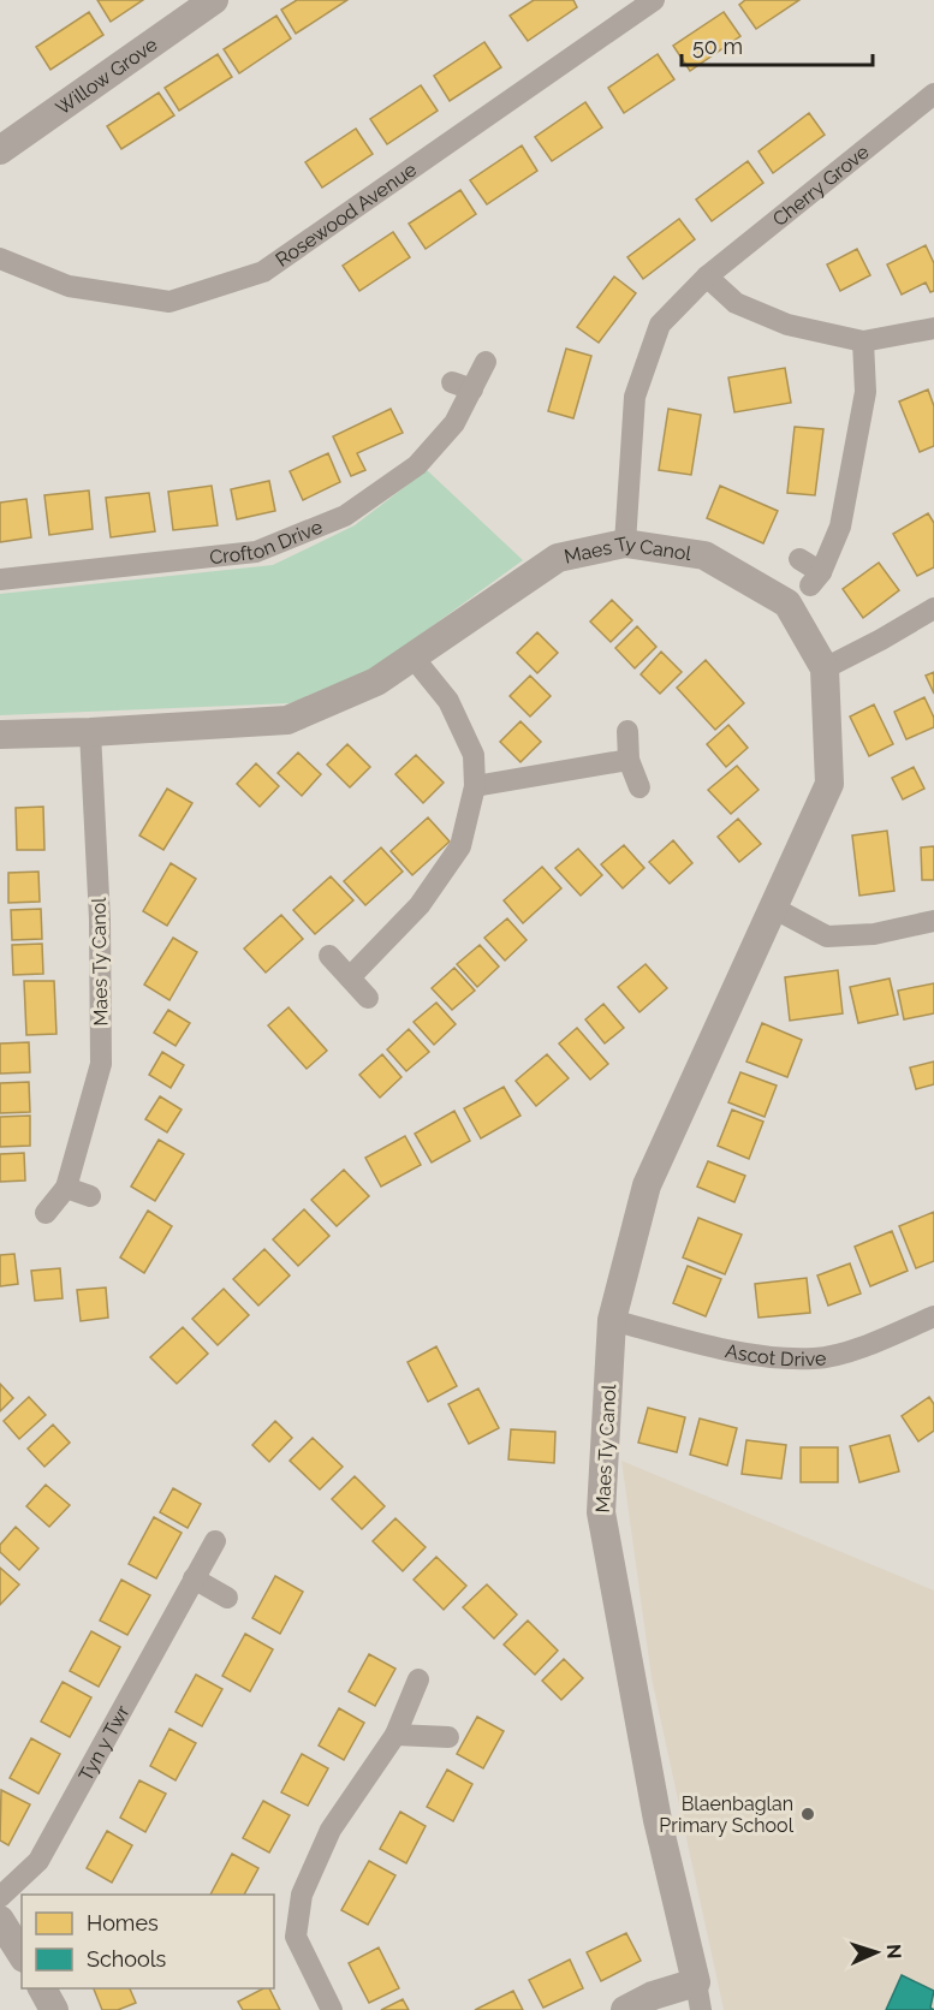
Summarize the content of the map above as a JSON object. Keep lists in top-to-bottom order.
{
  "streets": {
    "street": [
      "Willow Grove",
      "Cherry Grove",
      "Rosewood Avenue",
      "Crofton Drive",
      "Maes Ty Canol",
      "Ascot Drive",
      "Tyn y Twr"
    ]
  },
  "crossings": [
    ["Cherry Grove", "Maes Ty Canol"],
    ["Maes Ty Canol", "Ascot Drive"]
  ],
  "places": ["Blaenbaglan Primary School"],
  "legend": ["Homes", "Schools"],
  "scale_bar": "50 m",
  "north": "right"
}
